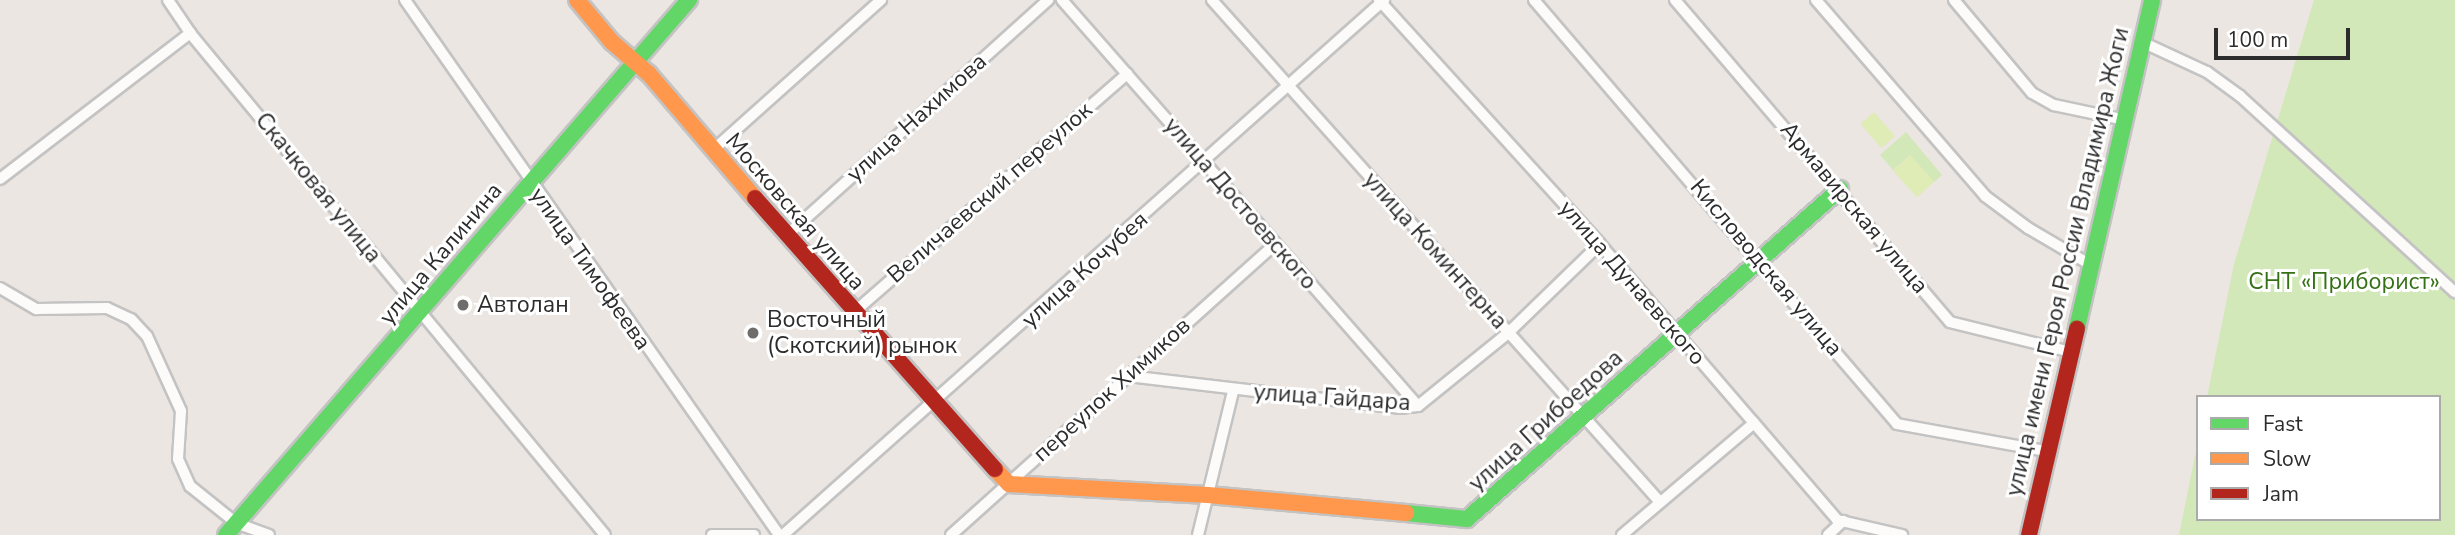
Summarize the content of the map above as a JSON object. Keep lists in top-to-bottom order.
{
  "streets": {
    "street": [
      "улица Нахимова",
      "Скачковая улица",
      "Величаевский переулок",
      "улица Достоевского",
      "Армавирская улица",
      "Московская улица",
      "улица Коминтерна",
      "улица Калинина",
      "улица имени Героя России Владимира Жоги",
      "Кисловодская улица",
      "улица Тимофеева",
      "улица Кочубея",
      "улица Дунаевского",
      "переулок Химиков",
      "улица Гайдара",
      "улица Грибоедова"
    ]
  },
  "crossings": [
    ["улица Нахимова", "Московская улица"],
    ["Скачковая улица", "улица Калинина"],
    ["Величаевский переулок", "улица Достоевского"],
    ["Величаевский переулок", "Московская улица"],
    ["улица Достоевского", "улица Кочубея"],
    ["улица Достоевского", "переулок Химиков"],
    ["улица Достоевского", "улица Гайдара"],
    ["Армавирская улица", "улица имени Героя России Владимира Жоги"],
    ["Армавирская улица", "улица Грибоедова"],
    ["Московская улица", "улица Калинина"],
    ["Московская улица", "улица Кочубея"],
    ["Московская улица", "переулок Химиков"],
    ["Московская улица", "улица Грибоедова"],
    ["улица Коминтерна", "улица Кочубея"],
    ["улица Коминтерна", "улица Гайдара"],
    ["улица Коминтерна", "улица Грибоедова"],
    ["улица Калинина", "улица Тимофеева"],
    ["улица имени Героя России Владимира Жоги", "Кисловодская улица"],
    ["Кисловодская улица", "улица Грибоедова"],
    ["улица Тимофеева", "улица Кочубея"],
    ["улица Кочубея", "улица Дунаевского"],
    ["улица Дунаевского", "улица Гайдара"],
    ["улица Дунаевского", "улица Грибоедова"],
    ["переулок Химиков", "улица Гайдара"],
    ["переулок Химиков", "улица Грибоедова"]
  ],
  "parks": ["СНТ «Приборист»"],
  "places": ["Автолан", "Восточный (Скотский) рынок"],
  "legend": ["Fast", "Slow", "Jam"],
  "scale_bar": "100 m"
}
